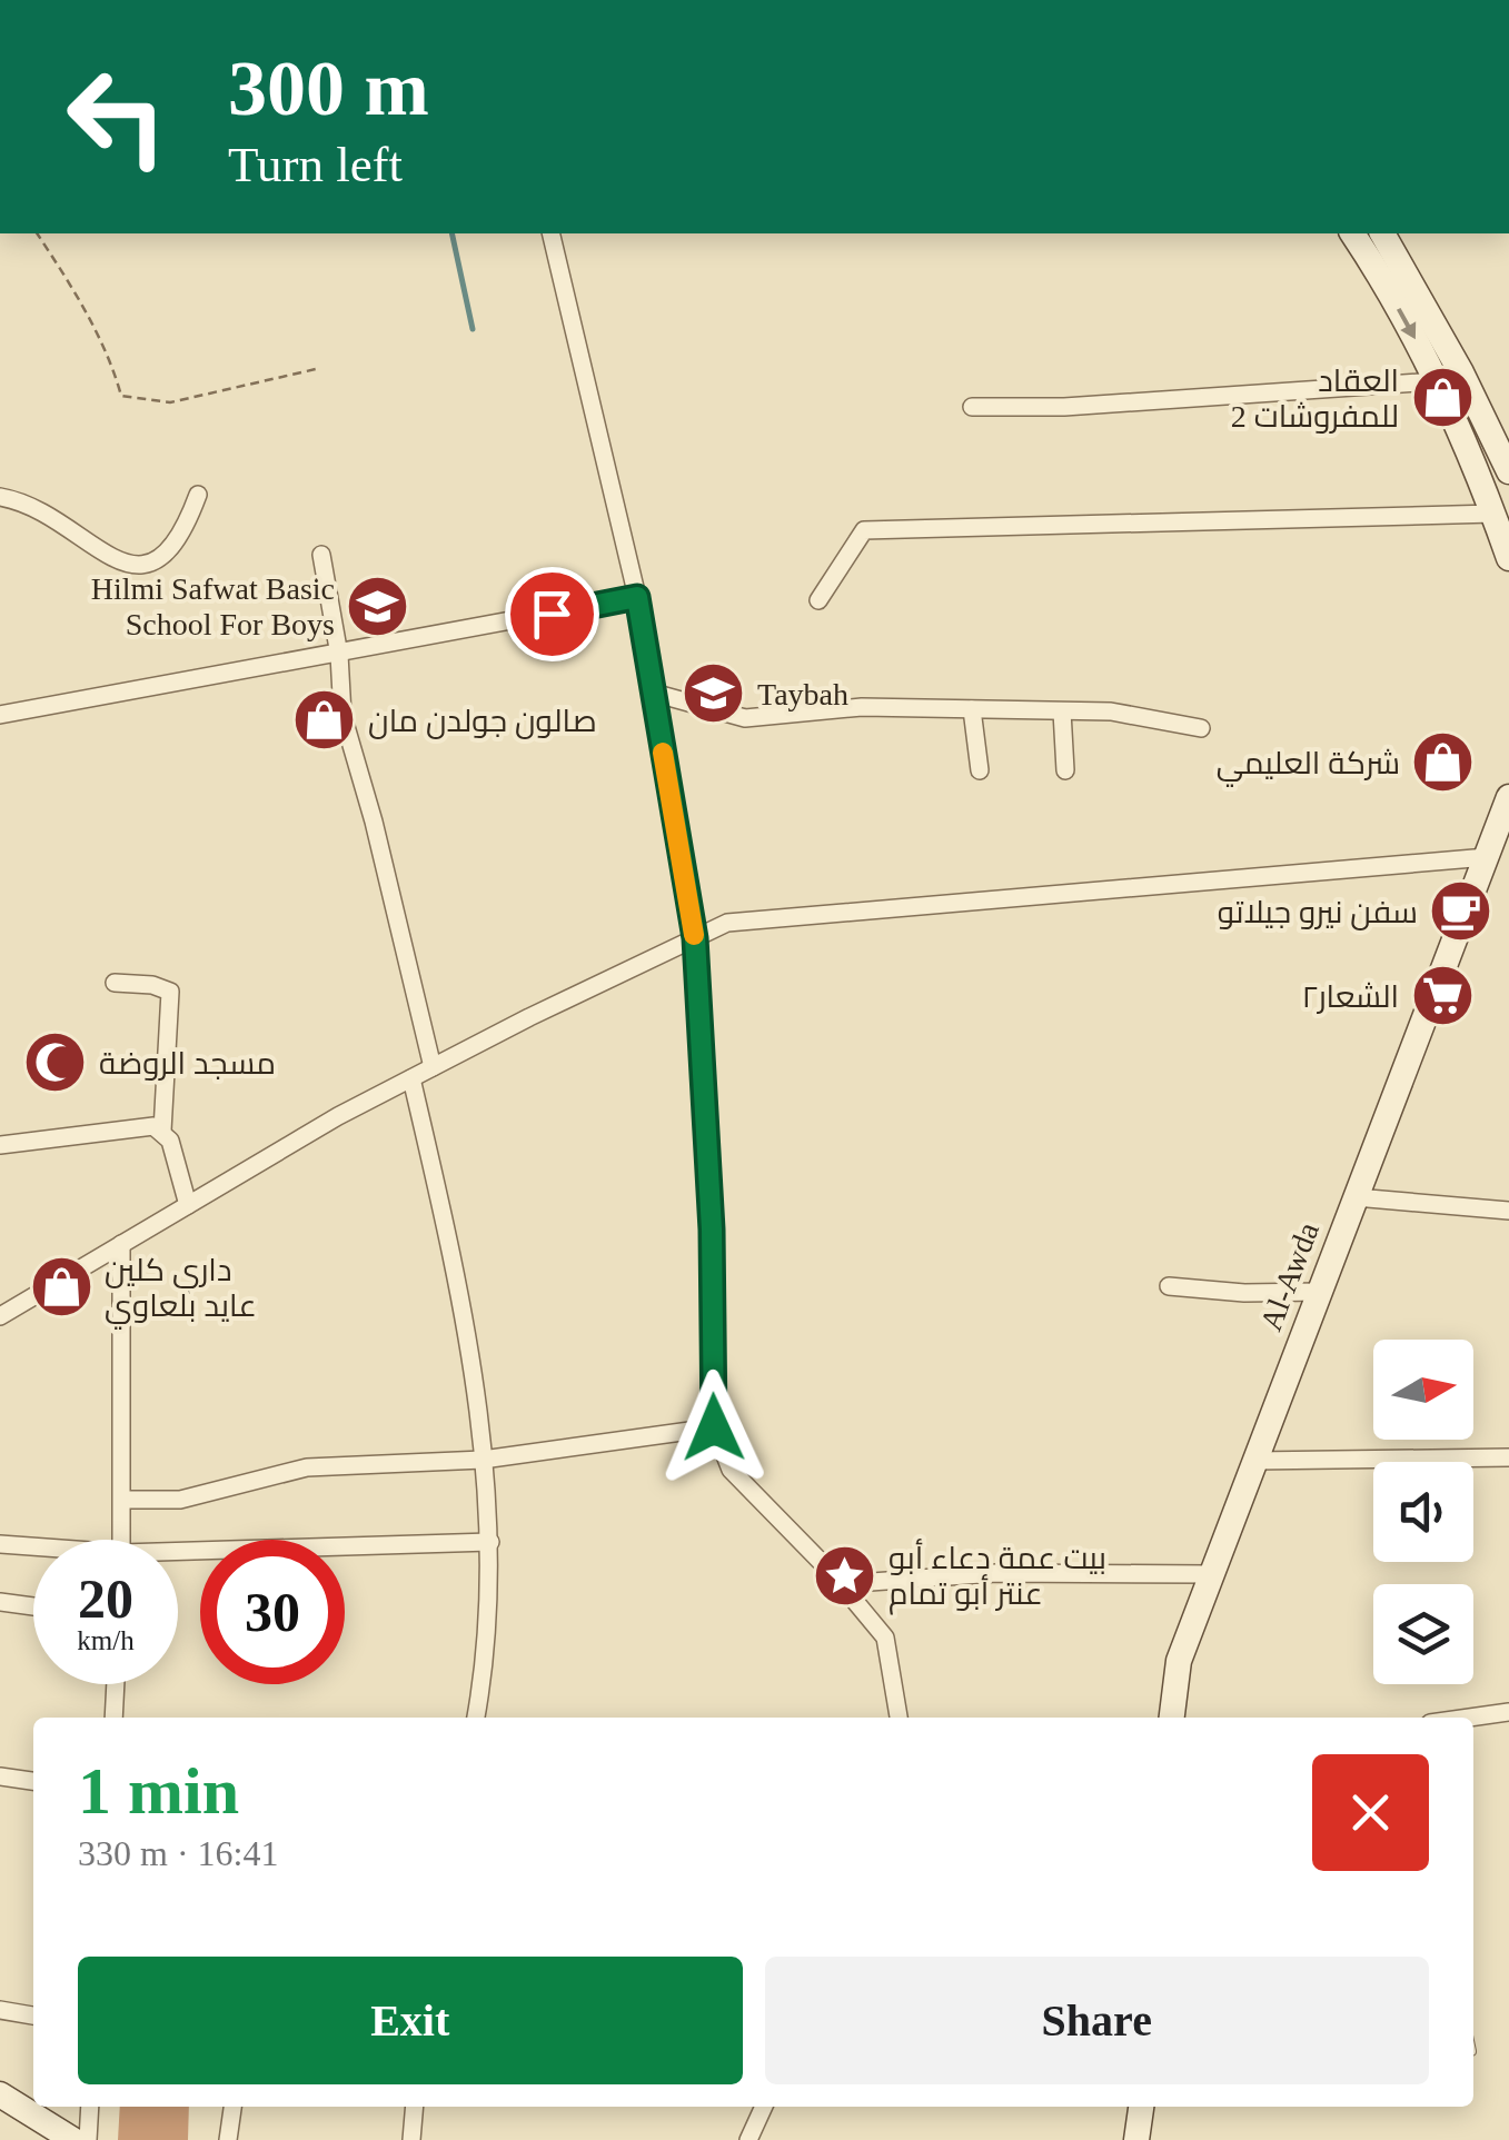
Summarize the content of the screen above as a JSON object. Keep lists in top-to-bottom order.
{
  "streets": {
    "street": ["Al-Awda"]
  },
  "places": {
    "shop": [
      "العقاد للمفروشات 2",
      "صالون جولدن مان",
      "شركة العليمي",
      "داري كلين عايد بلعاوي"
    ],
    "school or university": ["Hilmi Safwat Basic School For Boys", "Taybah"],
    "cafe": ["سفن نيرو جيلاتو"],
    "supermarket": ["الشعار٢"],
    "mosque": ["مسجد الروضة"],
    "place": ["بيت عمة دعاء أبو عنتر أبو تمام"]
  },
  "north": "right",
  "page": {
    "turn": ["300 m", "Turn left"],
    "speed": "20 km/h",
    "limit": "30",
    "heading": ["1 min", "330 m · 16:41"],
    "buttons": ["Exit", "Share"]
  }
}
